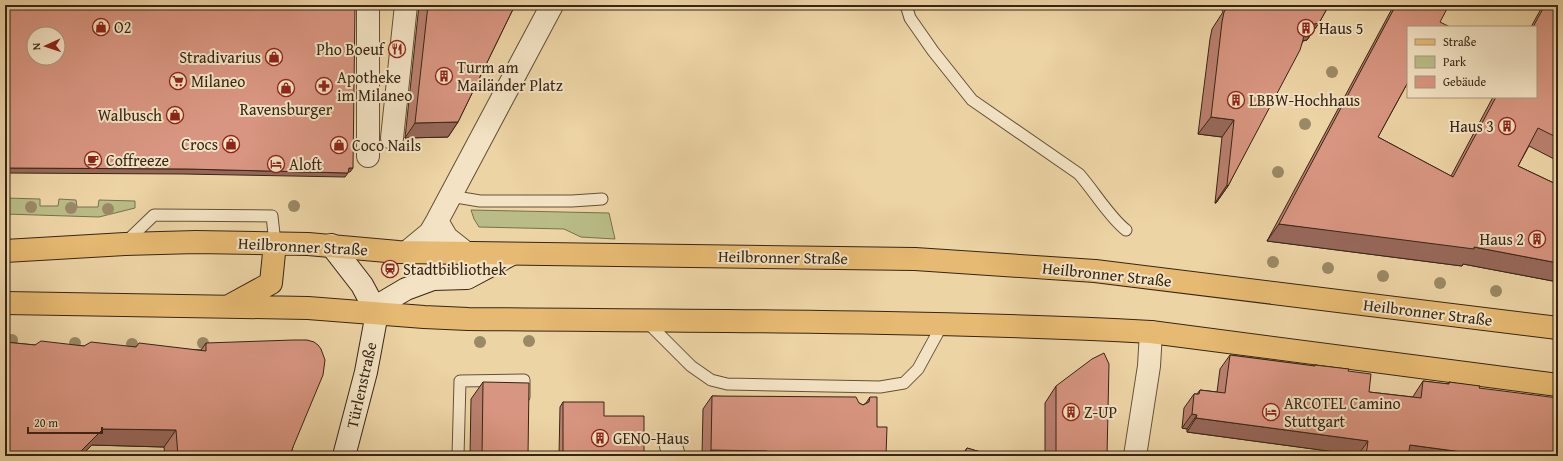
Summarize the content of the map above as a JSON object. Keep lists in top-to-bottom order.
{
  "streets": {
    "main road": ["Heilbronner Straße"],
    "street": ["Türlenstraße"]
  },
  "places": {
    "shop": [
      "O2",
      "Stradivarius",
      "Ravensburger",
      "Walbusch",
      "Crocs",
      "Coco Nails"
    ],
    "building": [
      "Haus 5",
      "Turm am Mailänder Platz",
      "LBBW-Hochhaus",
      "Haus 3",
      "Haus 2",
      "Z-UP",
      "GENO-Haus"
    ],
    "restaurant": ["Pho Boeuf"],
    "supermarket": ["Milaneo"],
    "pharmacy": ["Apotheke im Milaneo"],
    "cafe": ["Coffreeze"],
    "hotel": ["Aloft", "ARCOTEL Camino Stuttgart"],
    "station": ["Stadtbibliothek"]
  },
  "legend": ["Straße", "Park", "Gebäude"],
  "scale_bar": "20 m",
  "north": "left"
}
